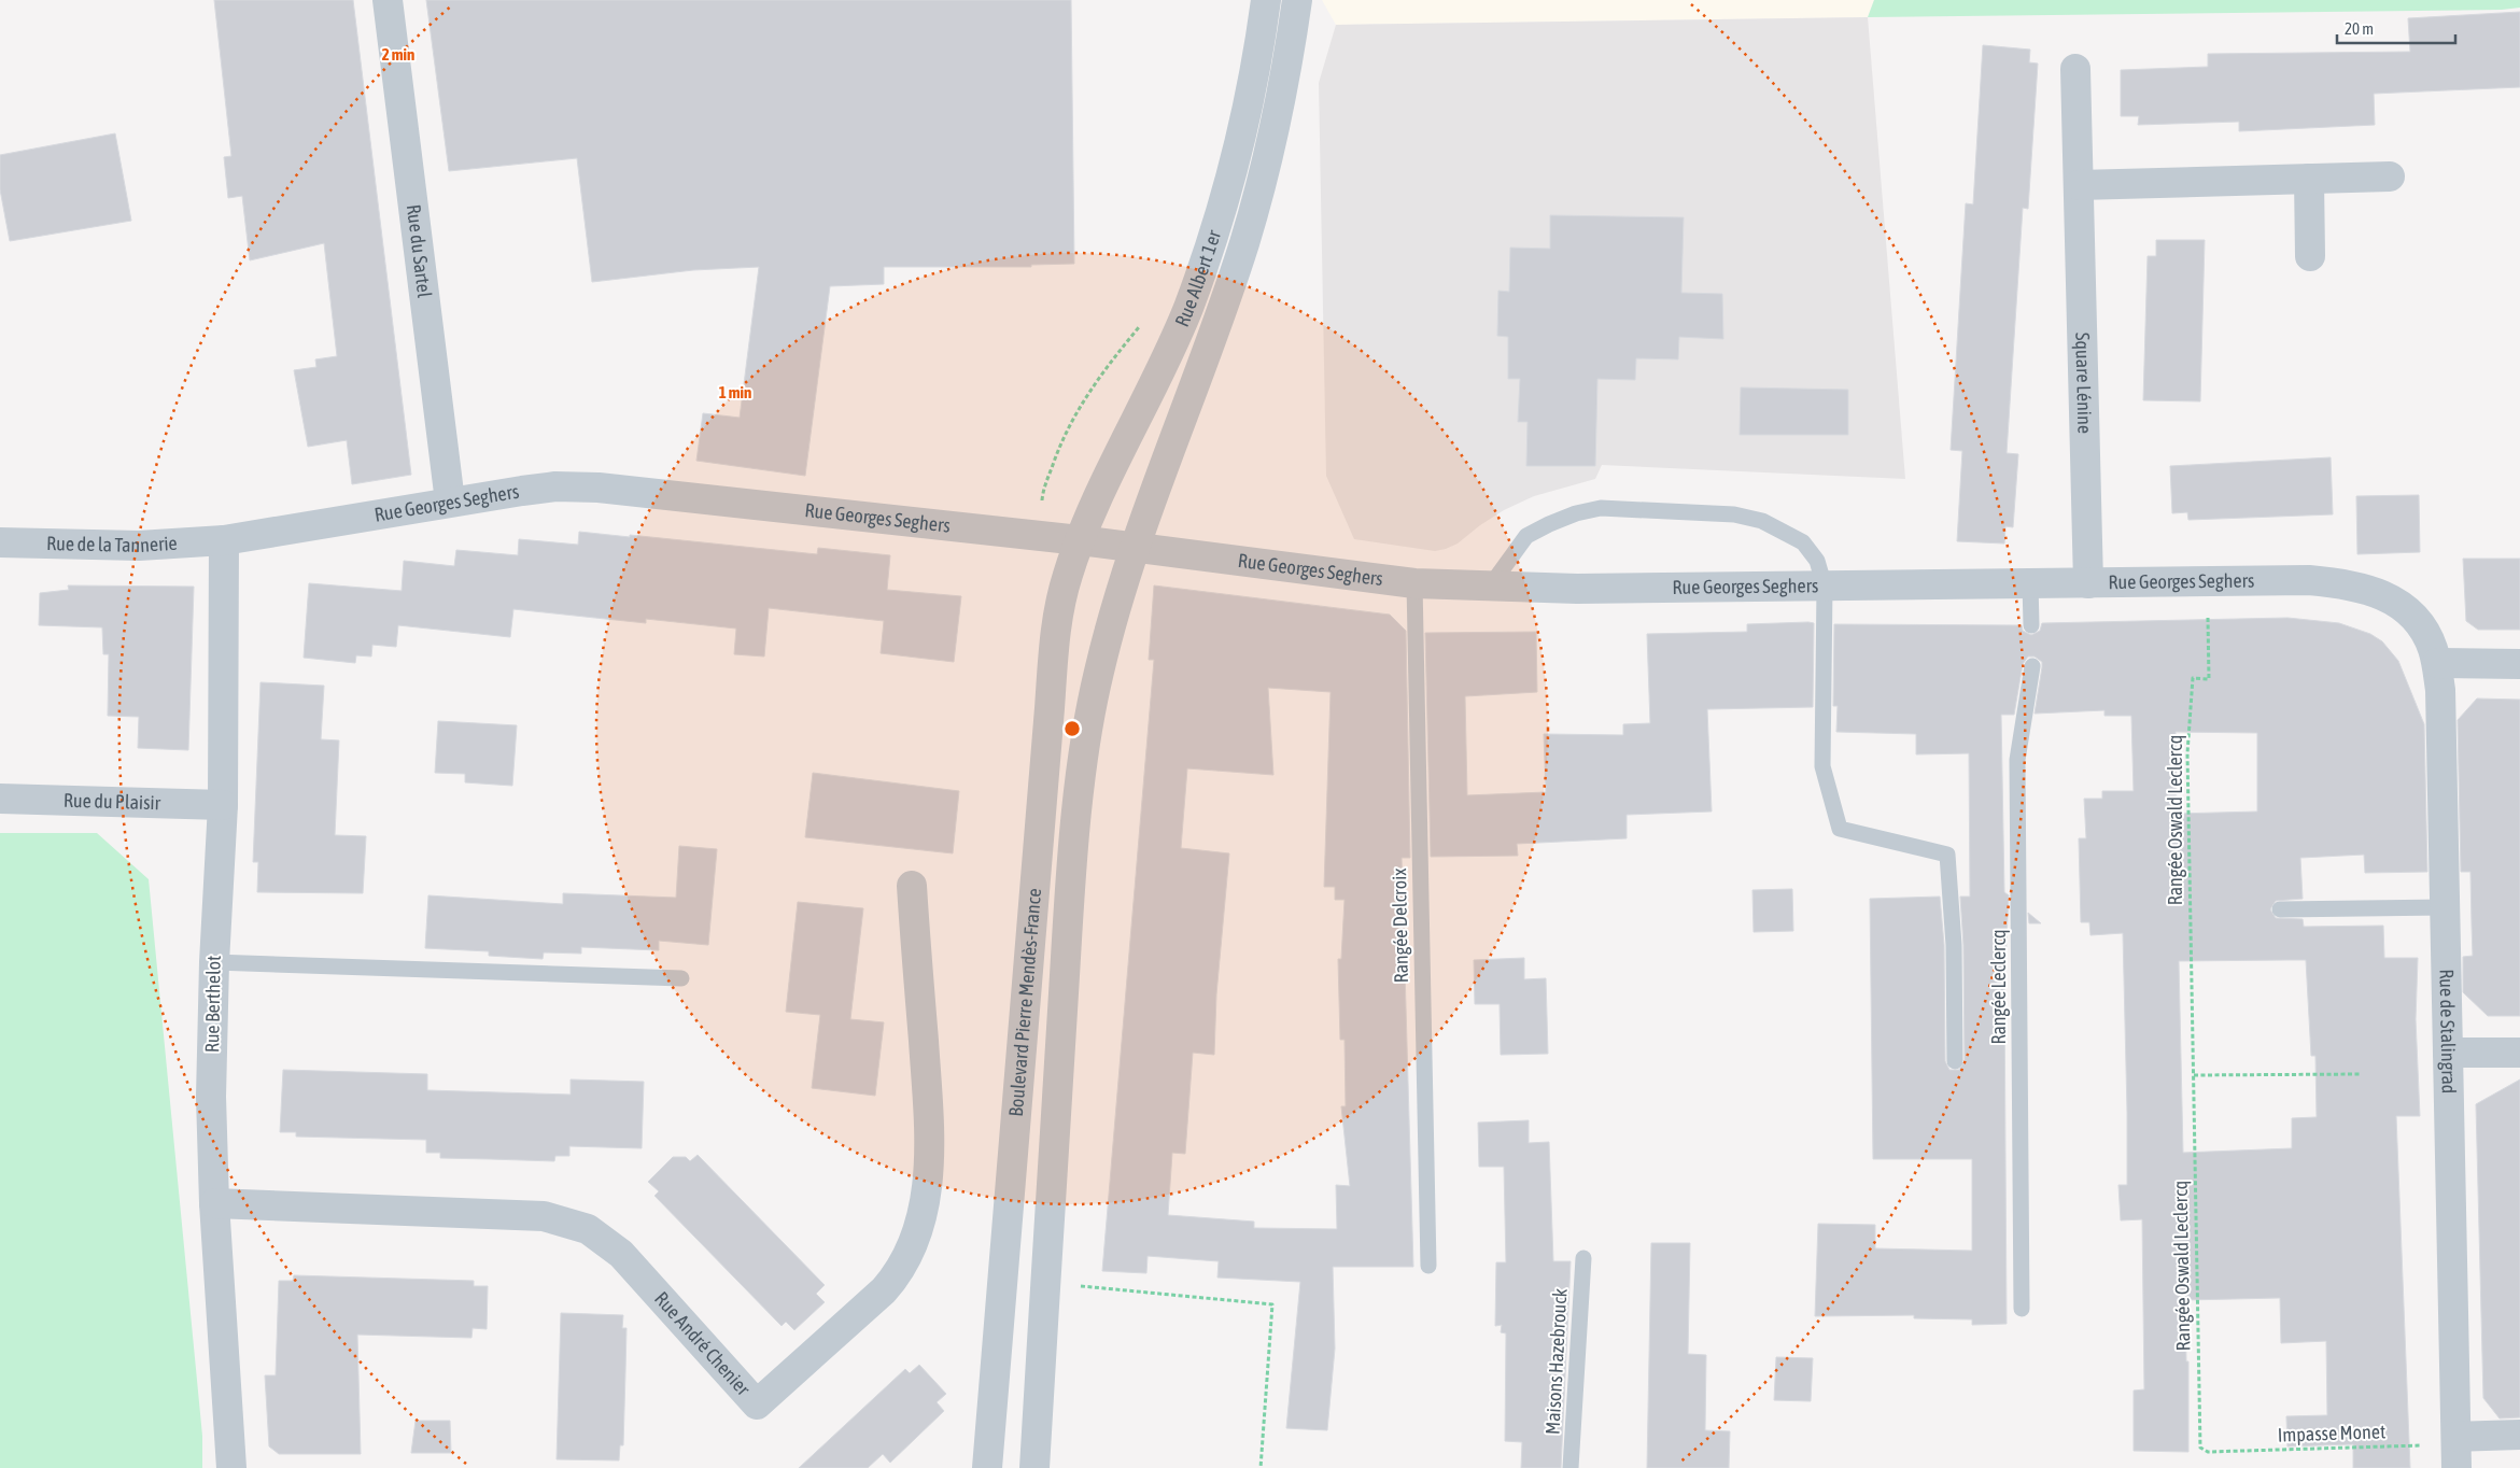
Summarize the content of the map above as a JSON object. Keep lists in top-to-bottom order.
{
  "streets": {
    "street": [
      "Rue du Sartel",
      "Rue Albert 1er",
      "Square Lénine",
      "Rue Georges Seghers",
      "Rue de la Tannerie",
      "Rue du Plaisir",
      "Boulevard Pierre Mendès-France",
      "Rue Berthelot",
      "Rue de Stalingrad",
      "Rue André Chenier"
    ],
    "lane": ["Rangée Delcroix", "Rangée Leclercq", "Maisons Hazebrouck"],
    "path": ["Rangée Oswald Leclercq", "Impasse Monet"]
  },
  "crossings": [
    ["Rue du Sartel", "Rue Georges Seghers"],
    ["Rue Albert 1er", "Rue Georges Seghers"],
    ["Rue Albert 1er", "Boulevard Pierre Mendès-France"],
    ["Square Lénine", "Rue Georges Seghers"],
    ["Rue Georges Seghers", "Rue de la Tannerie"],
    ["Rue Georges Seghers", "Rangée Oswald Leclercq"],
    ["Rue Georges Seghers", "Rangée Delcroix"],
    ["Rue Georges Seghers", "Boulevard Pierre Mendès-France"],
    ["Rue Georges Seghers", "Rue Berthelot"],
    ["Rue Georges Seghers", "Rue de Stalingrad"],
    ["Rue de la Tannerie", "Rue Berthelot"],
    ["Rue du Plaisir", "Rue Berthelot"],
    ["Rangée Oswald Leclercq", "Impasse Monet"],
    ["Rue Berthelot", "Rue André Chenier"],
    ["Rue de Stalingrad", "Impasse Monet"]
  ],
  "scale_bar": "20 m",
  "rings": ["2 min", "1 min"]
}
